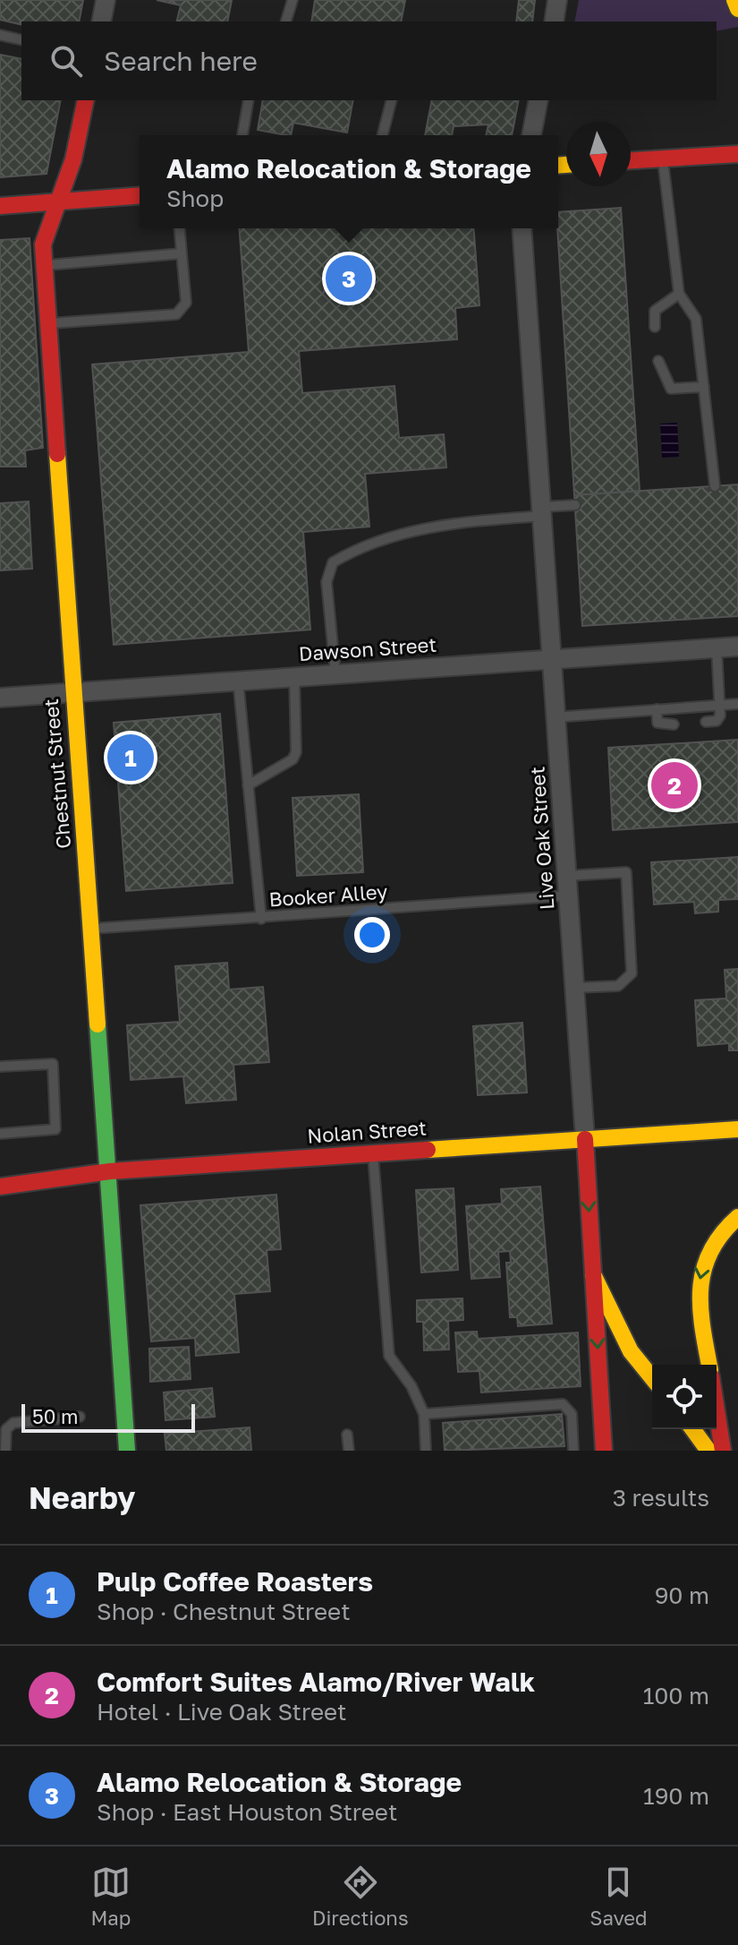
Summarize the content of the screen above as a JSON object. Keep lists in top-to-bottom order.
{
  "streets": {
    "main road": ["Chestnut Street", "Live Oak Street", "Nolan Street"],
    "street": ["Dawson Street"],
    "lane": ["Booker Alley"]
  },
  "crossings": [
    ["Dawson Street", "Chestnut Street"],
    ["Dawson Street", "Live Oak Street"],
    ["Chestnut Street", "Booker Alley"],
    ["Chestnut Street", "Nolan Street"],
    ["Live Oak Street", "Booker Alley"],
    ["Live Oak Street", "Nolan Street"]
  ],
  "scale_bar": "50 m",
  "north": "bottom",
  "page": {
    "search": "Search here",
    "popup": ["Alamo Relocation & Storage", "Shop"],
    "pins": ["3", "1", "2"],
    "scale": "50 m",
    "heading": ["Nearby", "3 results"],
    "list": [
      {
        "mark": "1",
        "name": "Pulp Coffee Roasters",
        "note": "Shop · Chestnut Street",
        "value": "90 m"
      },
      {
        "mark": "2",
        "name": "Comfort Suites Alamo/River Walk",
        "note": "Hotel · Live Oak Street",
        "value": "100 m"
      },
      {
        "mark": "3",
        "name": "Alamo Relocation & Storage",
        "note": "Shop · East Houston Street",
        "value": "190 m"
      }
    ],
    "nav": ["Map", "Directions", "Saved"]
  }
}
